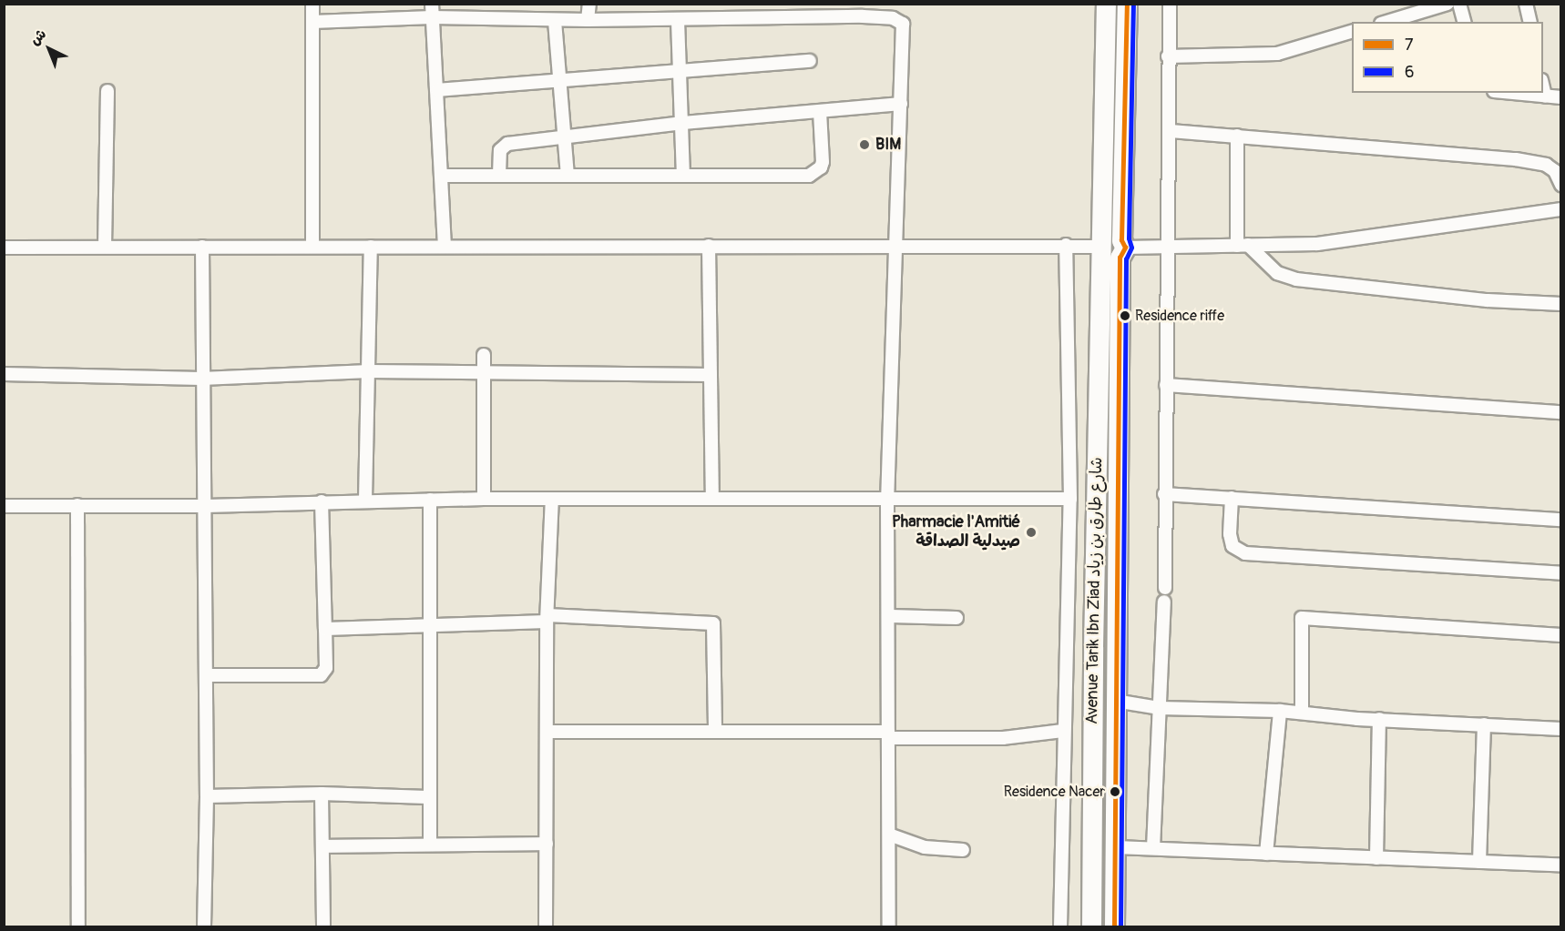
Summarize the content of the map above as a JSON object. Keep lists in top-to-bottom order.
{
  "streets": {
    "main road": ["Avenue Tarik Ibn Ziad شارع طارق بن زياد"]
  },
  "places": [
    "BIM",
    "Residence riffe",
    "Pharmacie l'Amitié صيدلية الصداقة",
    "Residence Nacer"
  ],
  "lines": ["transit line 7", "transit line 6"],
  "legend": ["7", "6"],
  "north": "top left"
}
